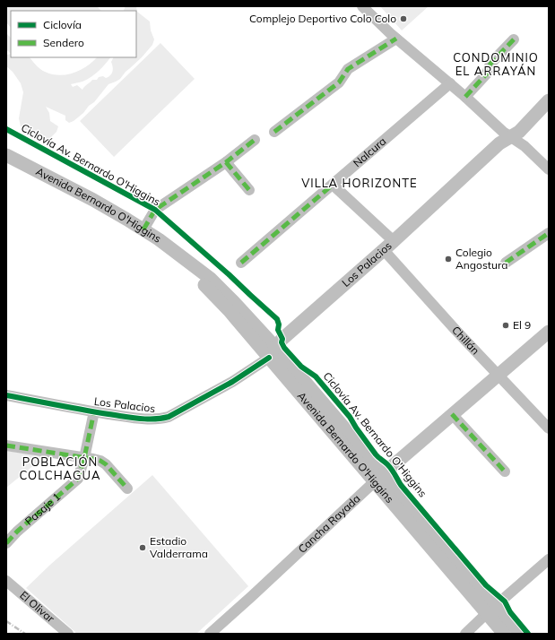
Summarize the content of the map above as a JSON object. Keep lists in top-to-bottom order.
{
  "streets": {
    "main road": ["Avenida Bernardo O'Higgins", "Los Palacios", "Cancha Rayada"],
    "street": [
      "Nalcura",
      "Chillán",
      "Pasaje 1",
      "El Olivar"
    ],
    "cycle path": ["Ciclovía Av. Bernardo O'Higgins"]
  },
  "crossings": [
    ["Nalcura", "Chillán"],
    ["Avenida Bernardo O'Higgins", "Los Palacios"],
    ["Avenida Bernardo O'Higgins", "Cancha Rayada"],
    ["Los Palacios", "Chillán"],
    ["Los Palacios", "Pasaje 1"],
    ["Chillán", "Cancha Rayada"]
  ],
  "districts": ["CONDOMINIO EL ARRAYÁN", "VILLA HORIZONTE", "POBLACIÓN COLCHAGUA"],
  "places": [
    "Complejo Deportivo Colo Colo",
    "Colegio Angostura",
    "El 9",
    "Estadio Valderrama"
  ],
  "legend": ["Ciclovía", "Sendero"]
}
